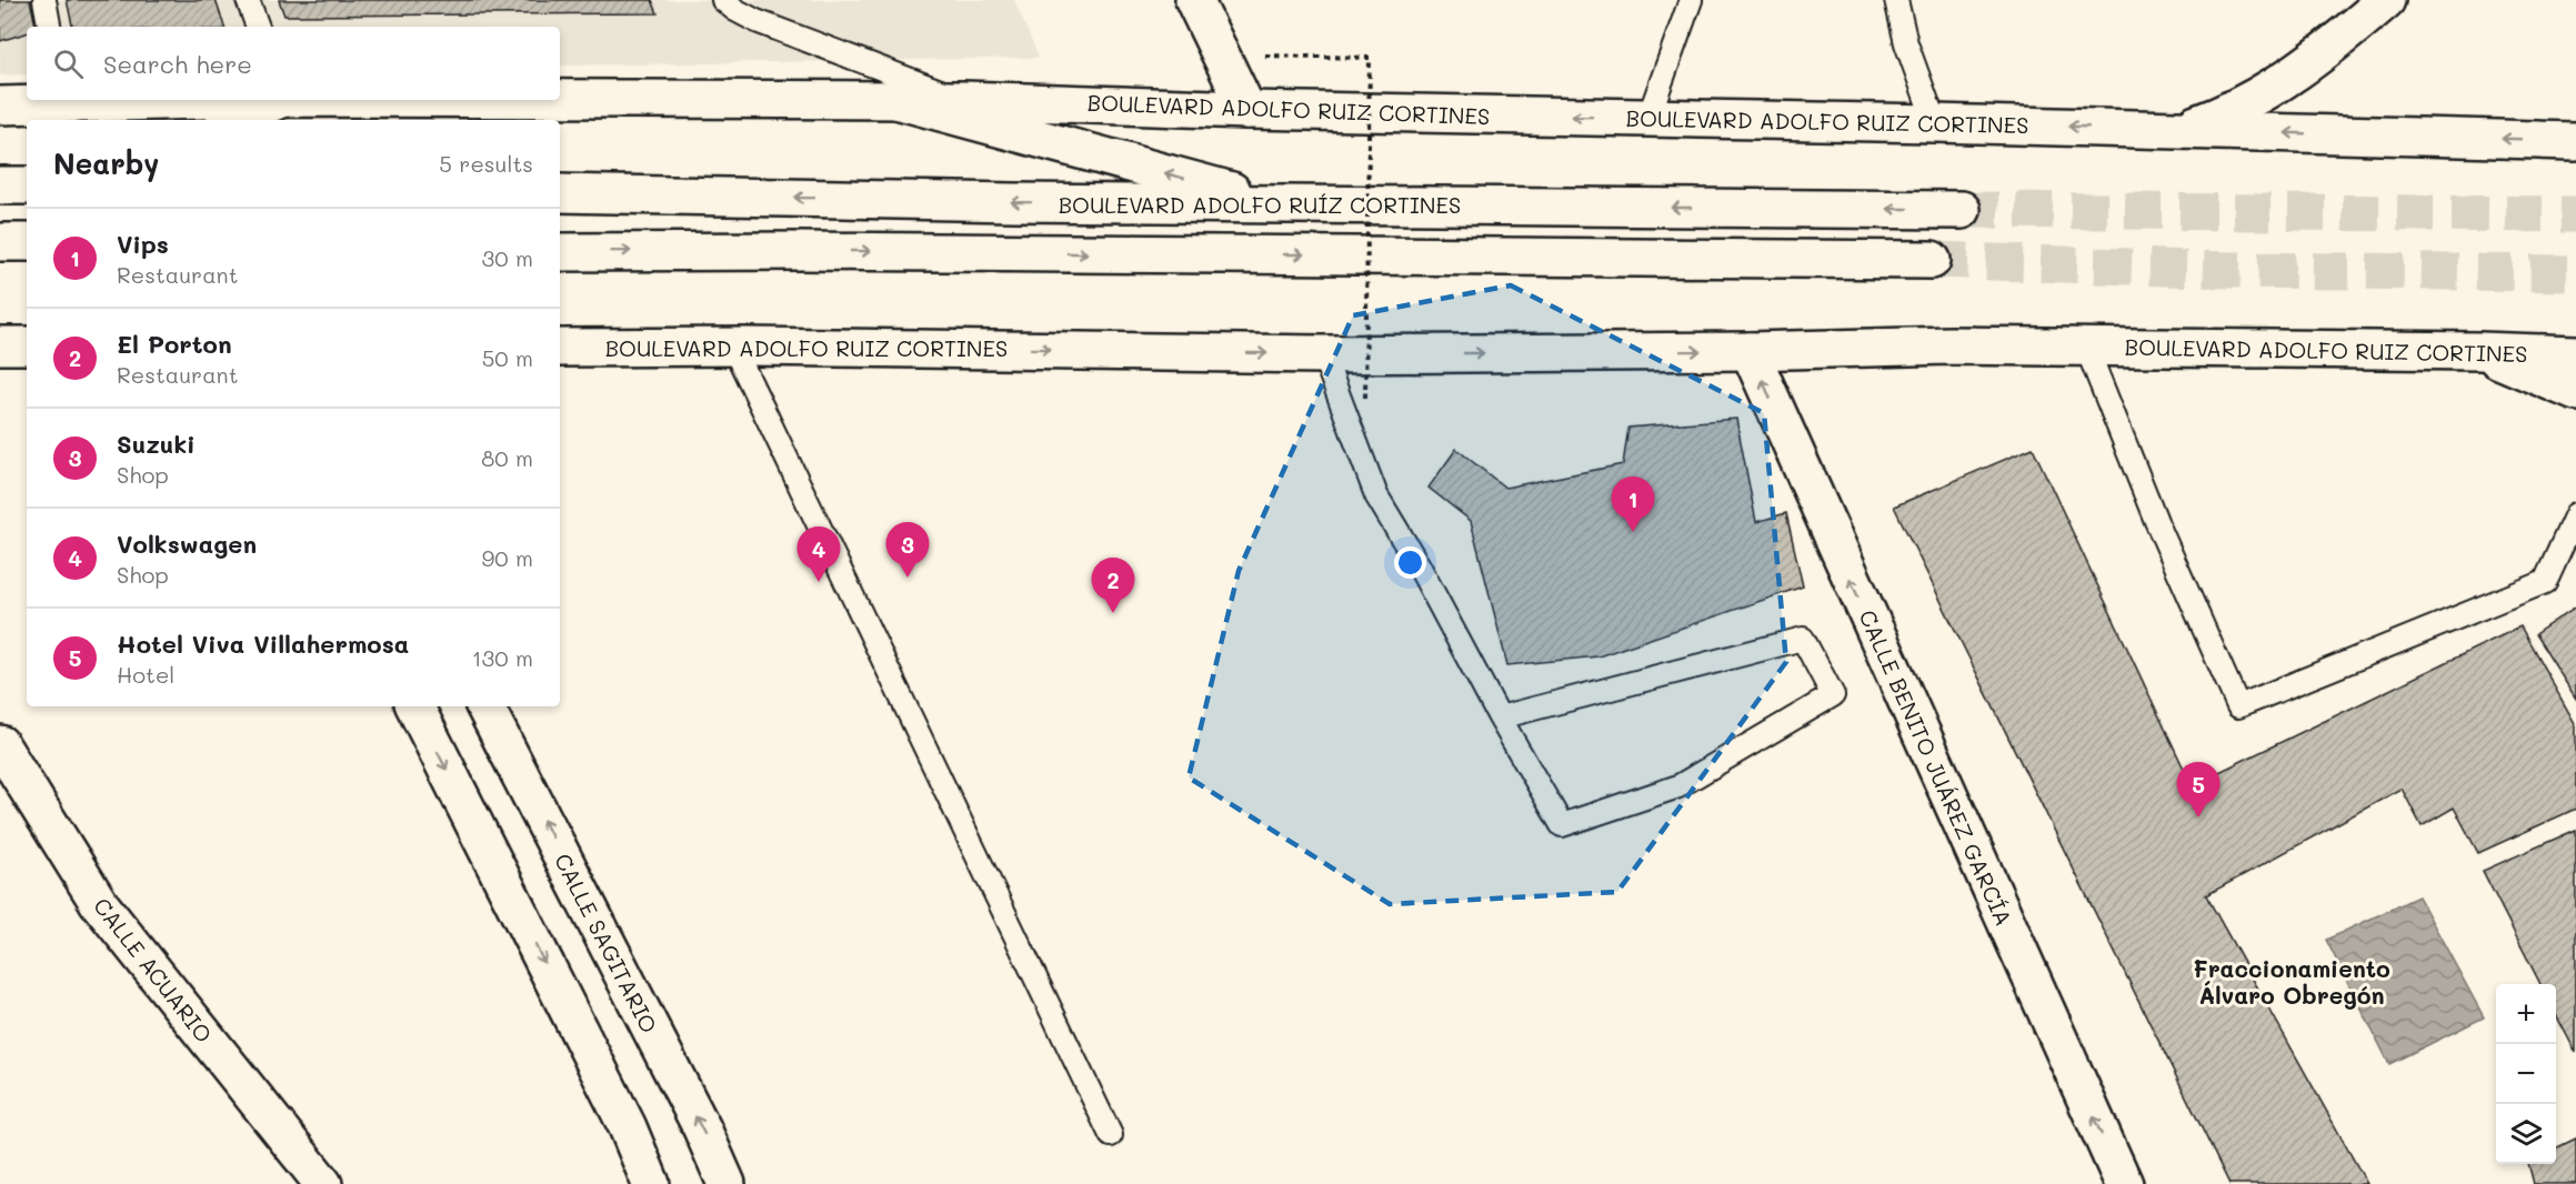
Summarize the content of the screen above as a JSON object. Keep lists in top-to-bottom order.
{
  "streets": {
    "main road": [
      "BOULEVARD ADOLFO RUIZ CORTINES",
      "BOULEVARD ADOLFO RUÍZ CORTINES",
      "CALLE BENITO JUÁREZ GARCÍA",
      "CALLE SAGITARIO",
      "CALLE ACUARIO"
    ]
  },
  "crossings": [
    ["BOULEVARD ADOLFO RUIZ CORTINES", "CALLE BENITO JUÁREZ GARCÍA"]
  ],
  "one_way": ["CALLE BENITO JUÁREZ GARCÍA"],
  "districts": ["Fraccionamiento Álvaro Obregón"],
  "page": {
    "search": "Search here",
    "heading": ["Nearby", "5 results"],
    "list": [
      {
        "mark": "1",
        "name": "Vips",
        "note": "Restaurant",
        "value": "30 m"
      },
      {
        "mark": "2",
        "name": "El Porton",
        "note": "Restaurant",
        "value": "50 m"
      },
      {
        "mark": "3",
        "name": "Suzuki",
        "note": "Shop",
        "value": "80 m"
      },
      {
        "mark": "4",
        "name": "Volkswagen",
        "note": "Shop",
        "value": "90 m"
      },
      {
        "mark": "5",
        "name": "Hotel Viva Villahermosa",
        "note": "Hotel",
        "value": "130 m"
      }
    ],
    "pins": [
      "1",
      "3",
      "4",
      "2",
      "5"
    ],
    "map_buttons": ["+", "−"]
  }
}
